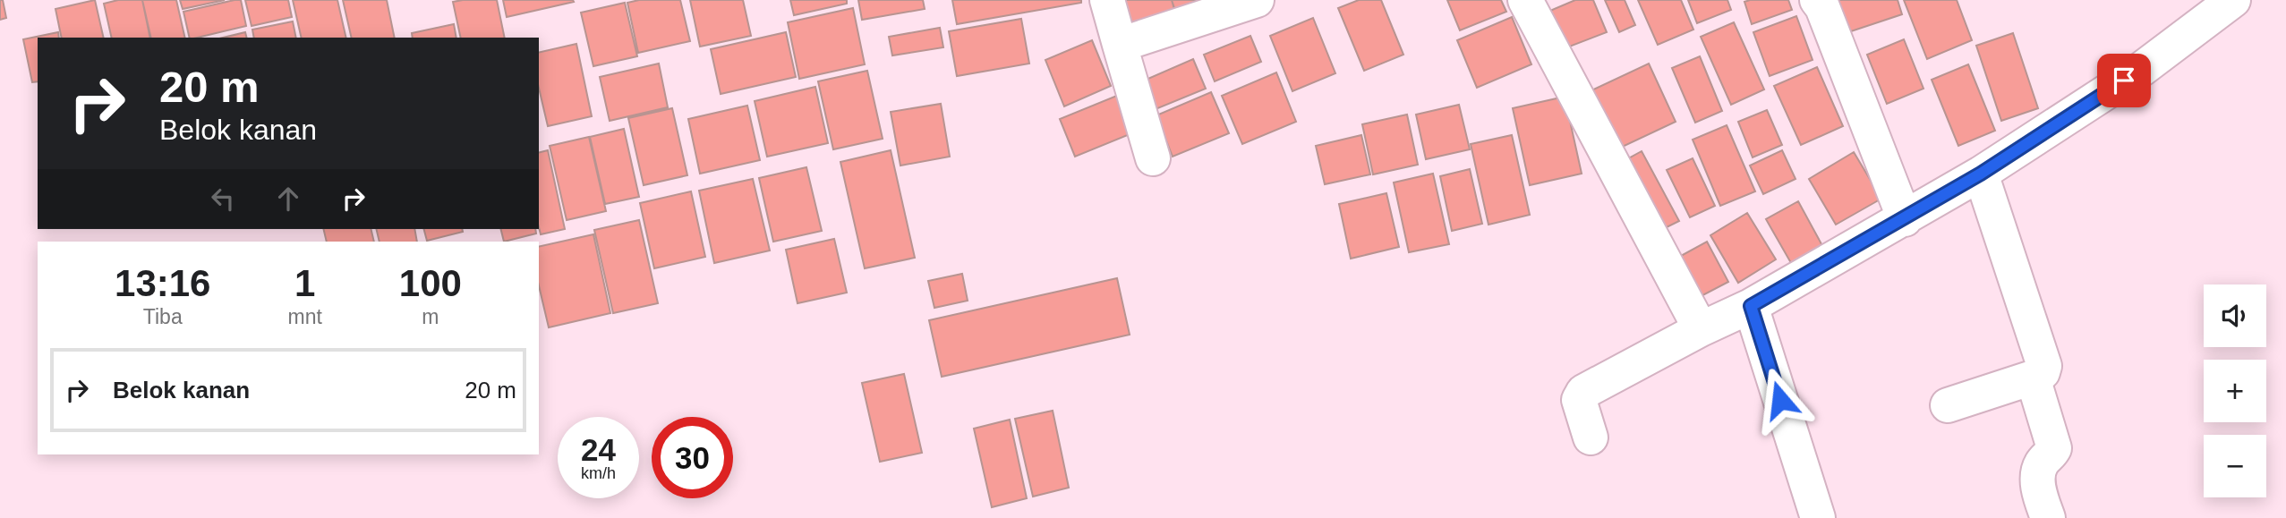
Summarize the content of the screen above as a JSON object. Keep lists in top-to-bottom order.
{
  "page": {
    "turn": ["20 m", "Belok kanan"],
    "eta": [
      "13:16",
      "Tiba",
      "1",
      "mnt",
      "100",
      "m"
    ],
    "map_buttons": ["+", "−"],
    "list": [
      {
        "name": "Belok kanan",
        "value": "20 m"
      }
    ],
    "speed": "24 km/h",
    "limit": "30"
  }
}
